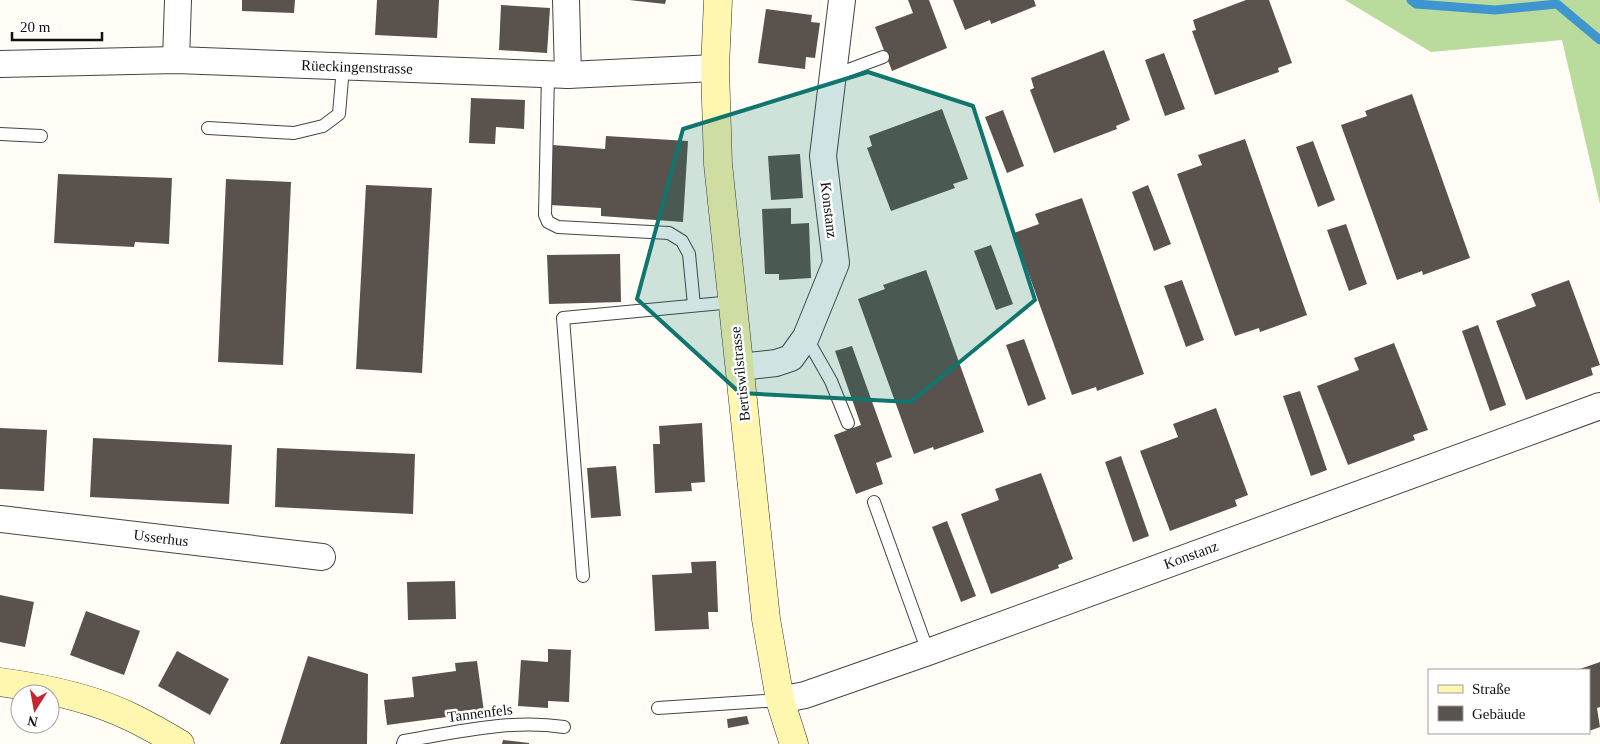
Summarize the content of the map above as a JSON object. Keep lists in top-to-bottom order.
{
  "streets": {
    "main road": ["Bertiswilstrasse"],
    "street": ["Rüeckingenstrasse", "Konstanz", "Usserhus"],
    "lane": ["Tannenfels"]
  },
  "crossings": [
    ["Rüeckingenstrasse", "Bertiswilstrasse"],
    ["Konstanz", "Bertiswilstrasse"]
  ],
  "legend": ["Straße", "Gebäude"],
  "scale_bar": "20 m",
  "north": "bottom"
}
